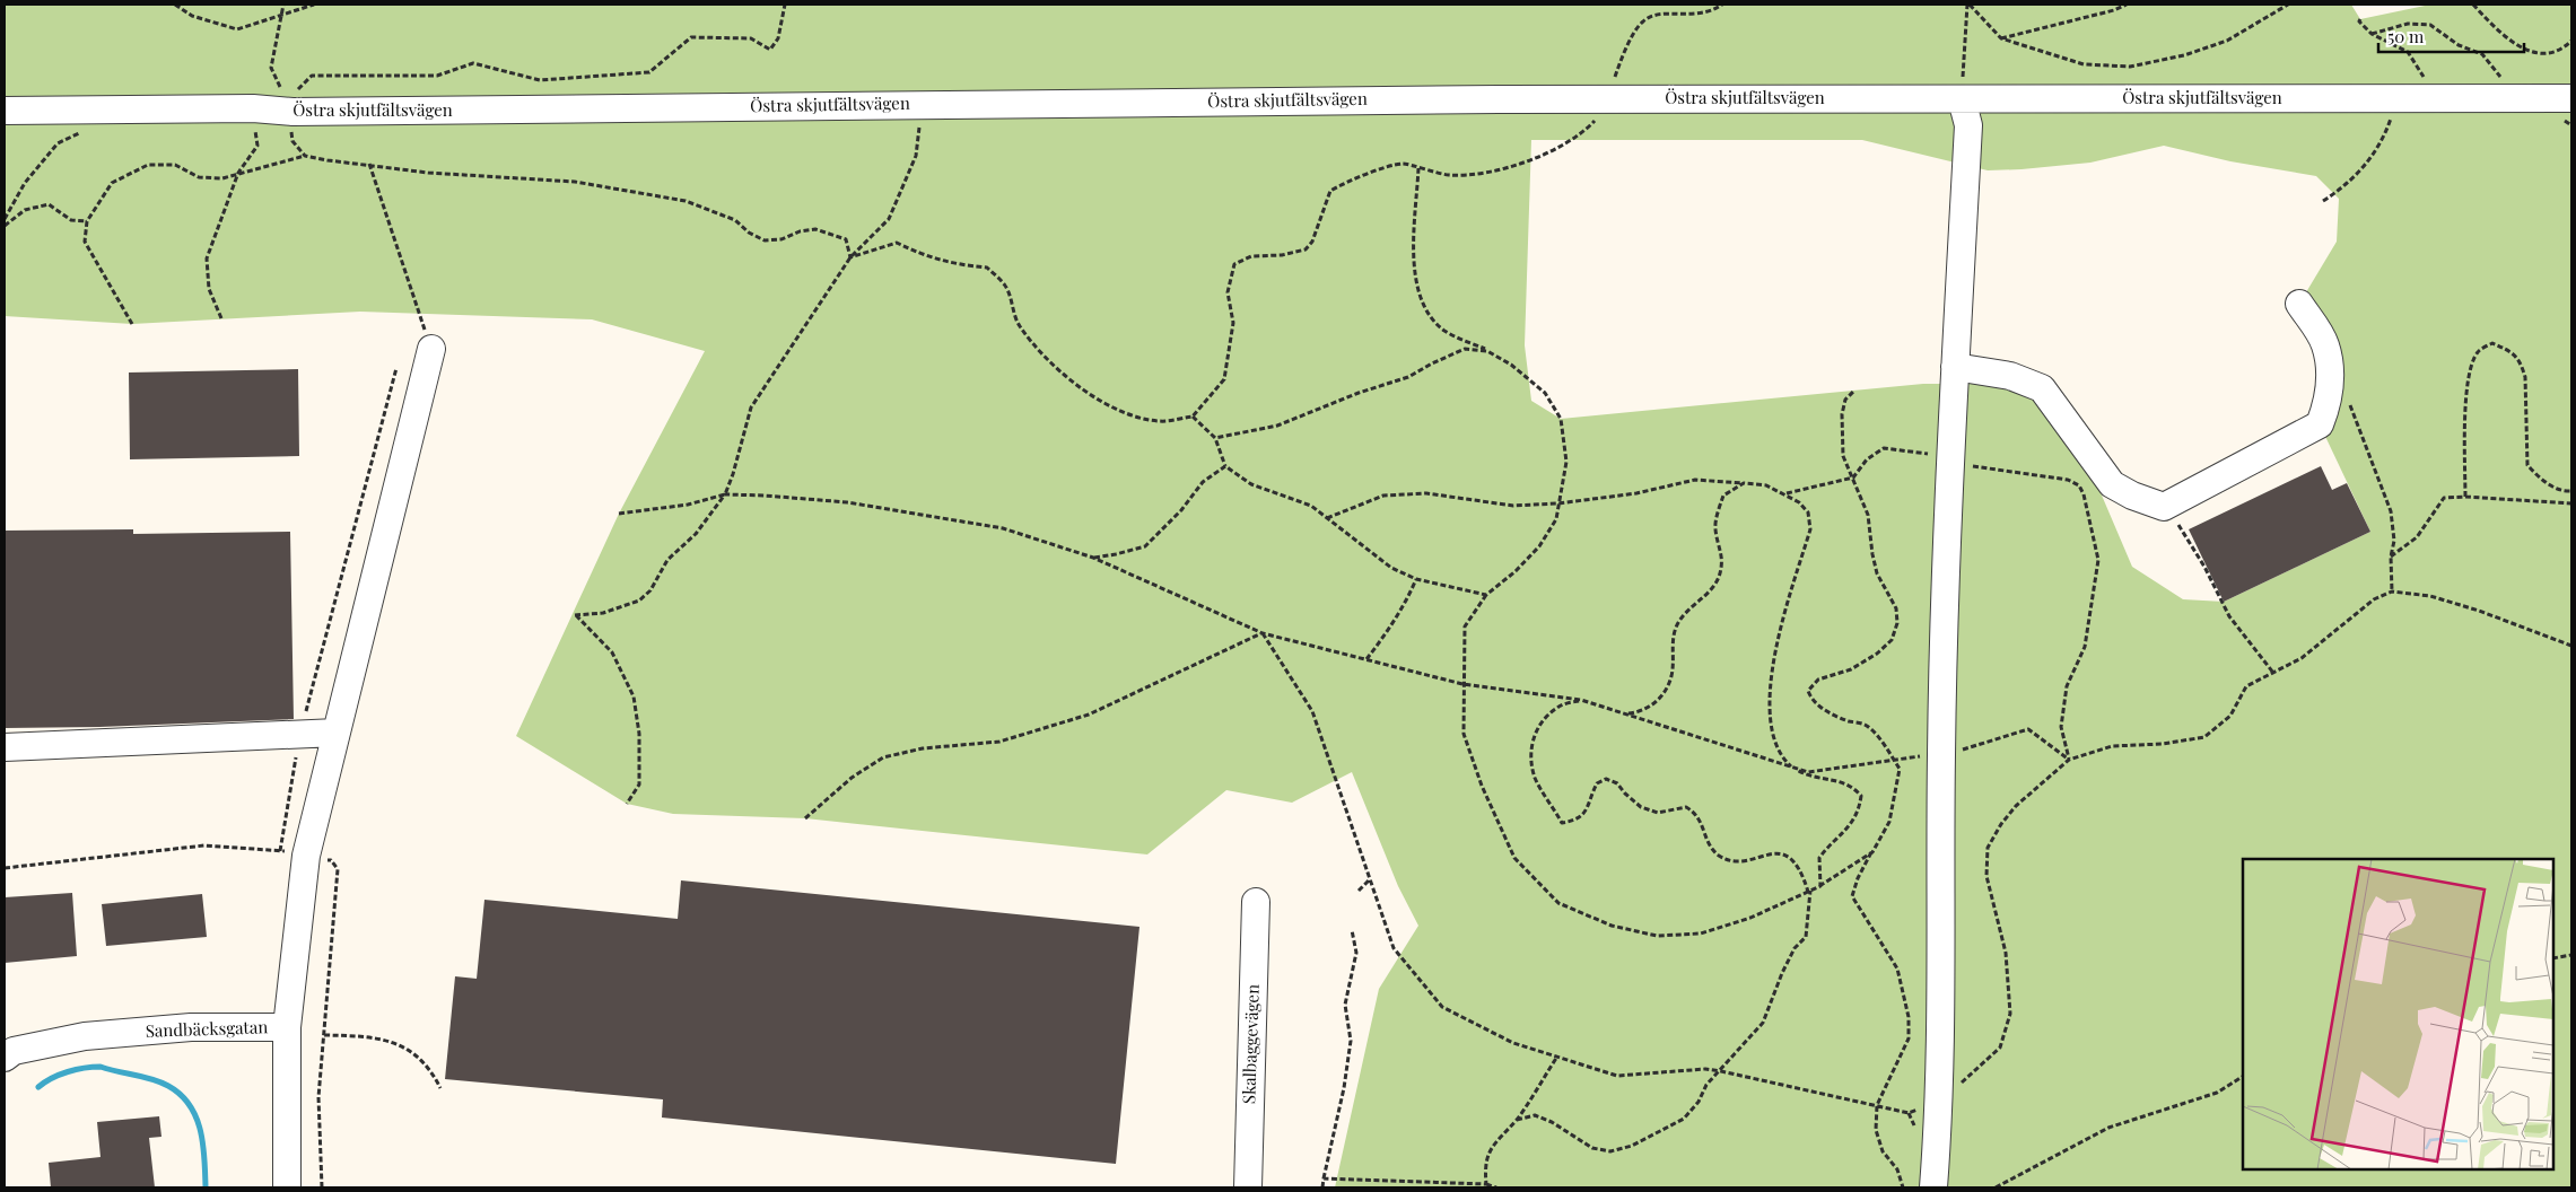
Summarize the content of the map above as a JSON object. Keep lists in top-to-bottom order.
{
  "streets": {
    "street": ["Östra skjutfältsvägen", "Sandbäcksgatan", "Skalbaggevägen"]
  },
  "scale_bar": "50 m"
}
